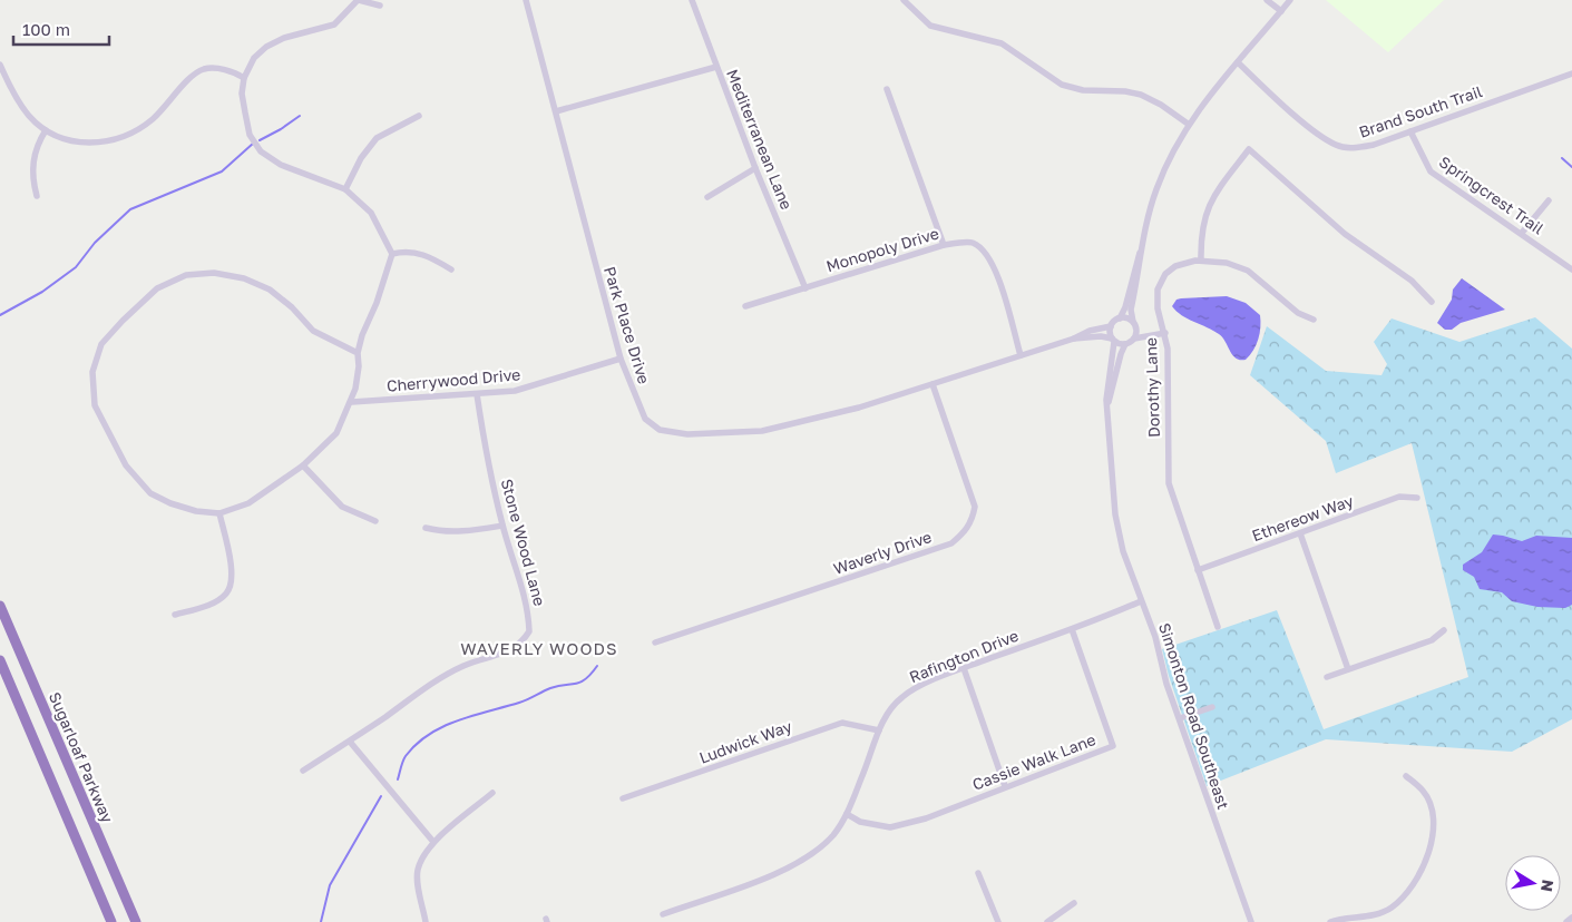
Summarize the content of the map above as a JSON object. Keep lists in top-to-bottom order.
{
  "streets": {
    "highway": ["Sugarloaf Parkway"],
    "street": [
      "Brand South Trail",
      "Mediterranean Lane",
      "Springcrest Trail",
      "Monopoly Drive",
      "Park Place Drive",
      "Cherrywood Drive",
      "Dorothy Lane",
      "Ethereow Way",
      "Stone Wood Lane",
      "Waverly Drive",
      "Rafington Drive",
      "Simonton Road Southeast",
      "Ludwick Way",
      "Cassie Walk Lane"
    ]
  },
  "crossings": [
    ["Brand South Trail", "Springcrest Trail"],
    ["Mediterranean Lane", "Monopoly Drive"],
    ["Monopoly Drive", "Park Place Drive"],
    ["Park Place Drive", "Cherrywood Drive"],
    ["Park Place Drive", "Waverly Drive"],
    ["Cherrywood Drive", "Stone Wood Lane"],
    ["Dorothy Lane", "Ethereow Way"],
    ["Rafington Drive", "Simonton Road Southeast"],
    ["Rafington Drive", "Ludwick Way"],
    ["Rafington Drive", "Cassie Walk Lane"]
  ],
  "districts": ["WAVERLY WOODS"],
  "scale_bar": "100 m",
  "north": "right"
}
